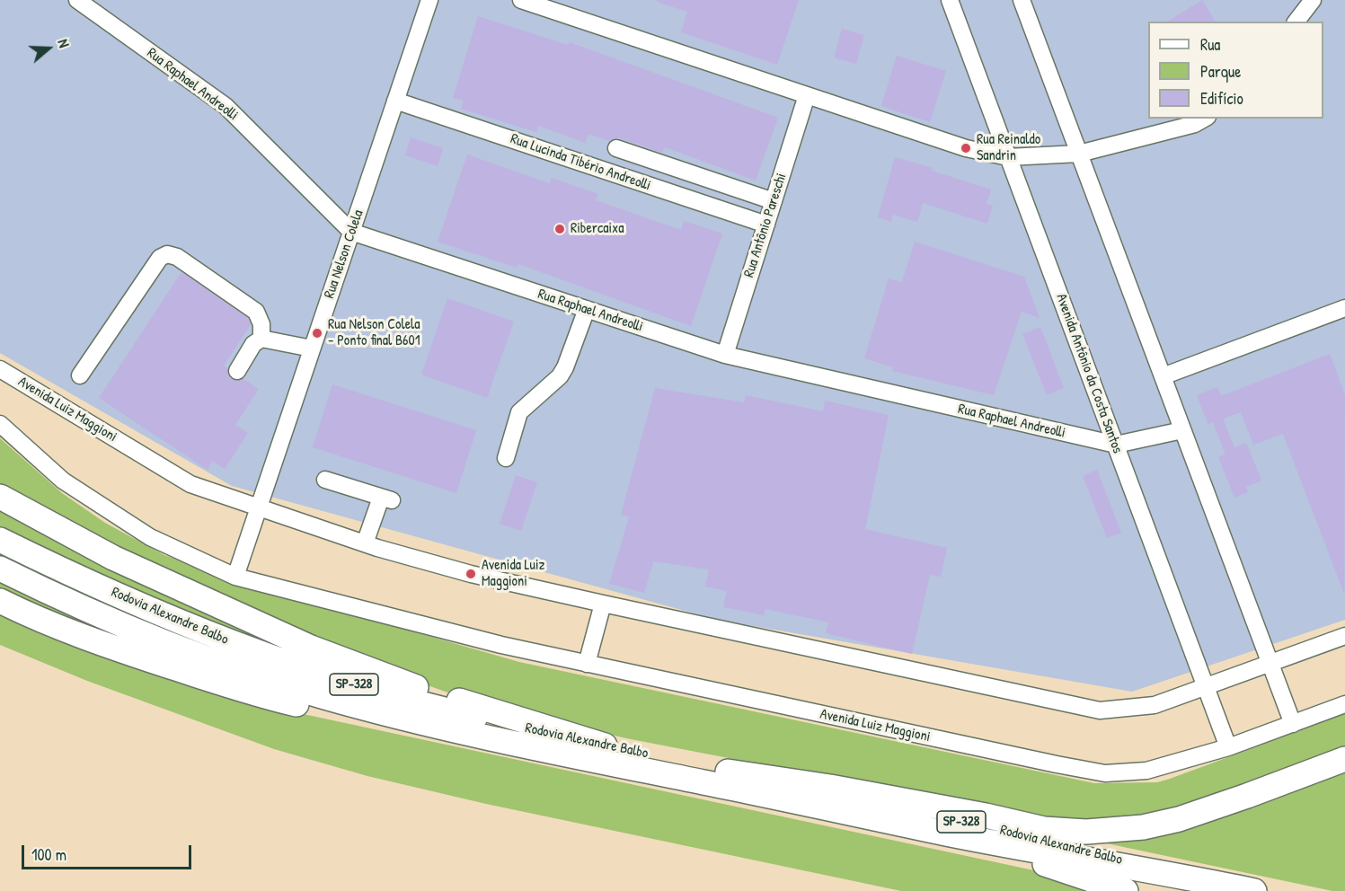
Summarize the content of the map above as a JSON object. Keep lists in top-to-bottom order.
{
  "streets": {
    "highway": ["Rodovia Alexandre Balbo", "SP-328"],
    "street": [
      "Rua Raphael Andreolli",
      "Rua Lucinda Tibério Andreolli",
      "Rua Antônio Pareschi",
      "Rua Nelson Colela",
      "Avenida Antônio da Costa Santos",
      "Avenida Luiz Maggioni"
    ]
  },
  "crossings": [
    ["Rua Raphael Andreolli", "Rua Antônio Pareschi"],
    ["Rua Raphael Andreolli", "Rua Nelson Colela"],
    ["Rua Raphael Andreolli", "Avenida Antônio da Costa Santos"],
    ["Rua Lucinda Tibério Andreolli", "Rua Antônio Pareschi"],
    ["Rua Lucinda Tibério Andreolli", "Rua Nelson Colela"],
    ["Rua Nelson Colela", "Avenida Luiz Maggioni"],
    ["Avenida Antônio da Costa Santos", "Avenida Luiz Maggioni"]
  ],
  "places": [
    "Rua Reinaldo Sandrin",
    "Ribercaixa",
    "Rua Nelson Colela - Ponto final B601",
    "Avenida Luiz Maggioni"
  ],
  "legend": ["Rua", "Parque", "Edifício"],
  "scale_bar": "100 m",
  "north": "right"
}
